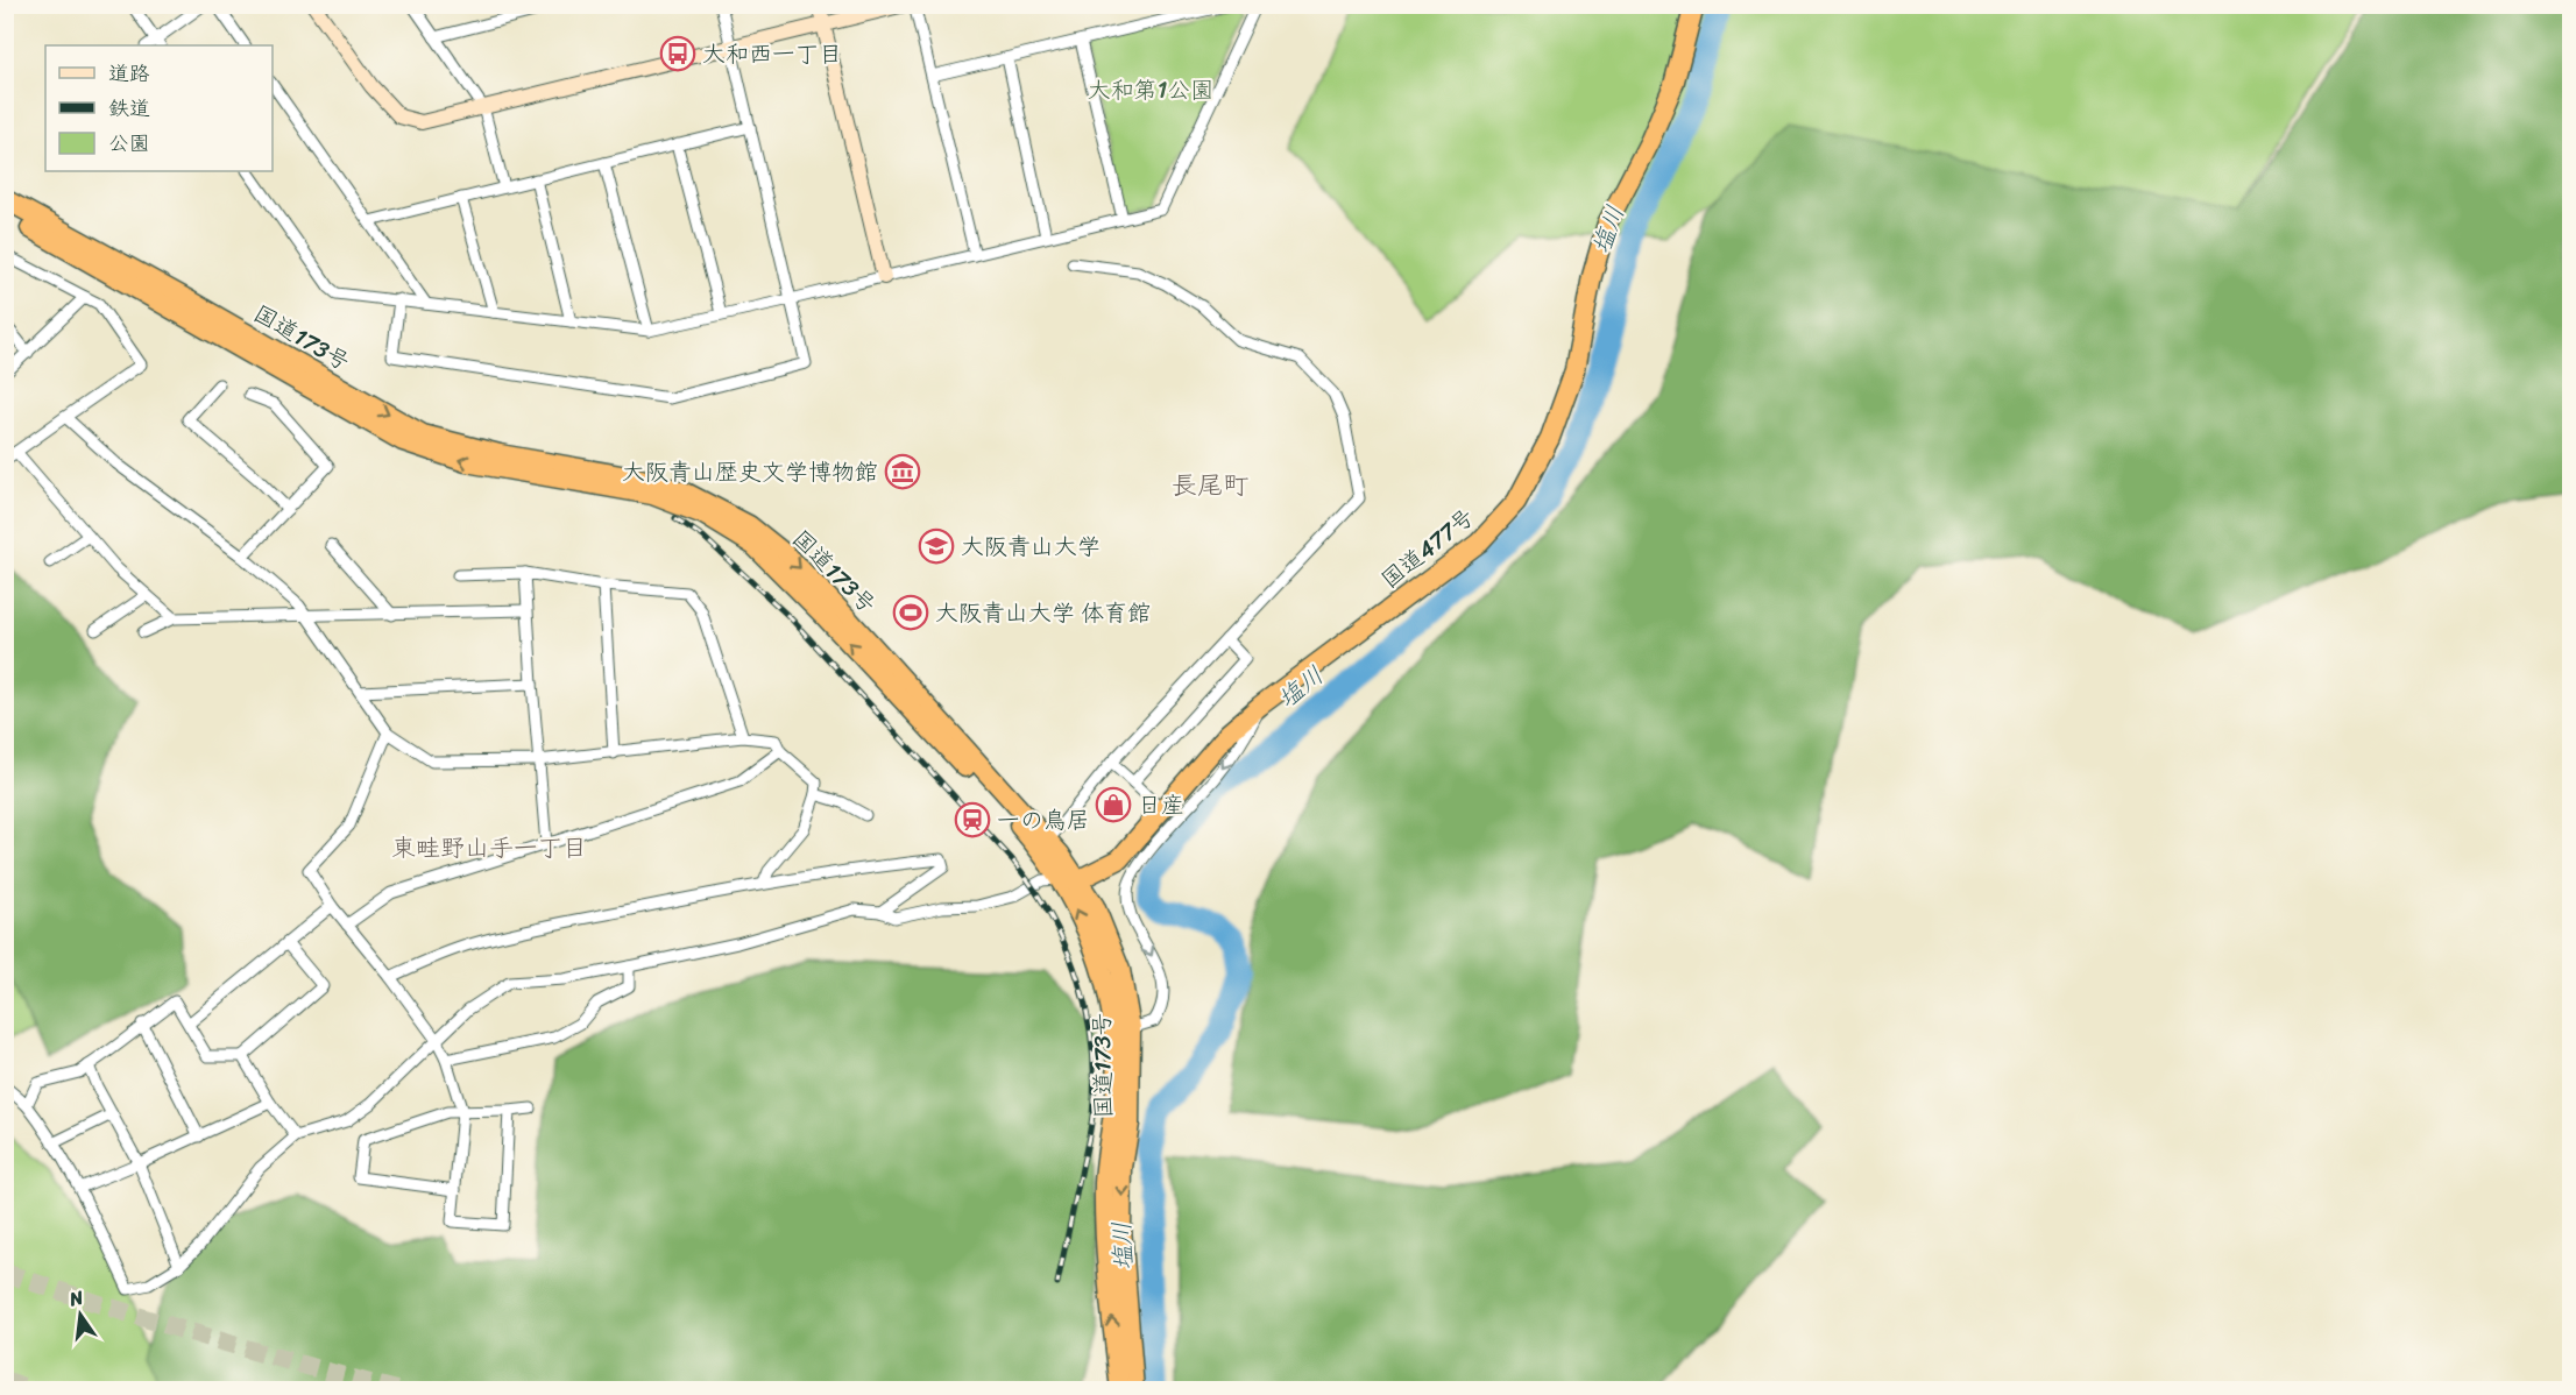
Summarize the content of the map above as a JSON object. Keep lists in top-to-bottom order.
{
  "streets": {
    "highway": ["国道173号", "国道477号"]
  },
  "crossings": [
    ["国道173号", "国道477号"]
  ],
  "districts": ["長尾町", "東畦野山手一丁目"],
  "water": ["塩川"],
  "parks": ["大和第1公園"],
  "places": {
    "bus stop": ["大和西一丁目"],
    "museum": ["大阪青山歴史文学博物館"],
    "school or university": ["大阪青山大学"],
    "sports": ["大阪青山大学 体育館"],
    "shop": ["日産"],
    "station": ["一の鳥居"]
  },
  "legend": ["道路", "鉄道", "公園"],
  "north": "top"
}
